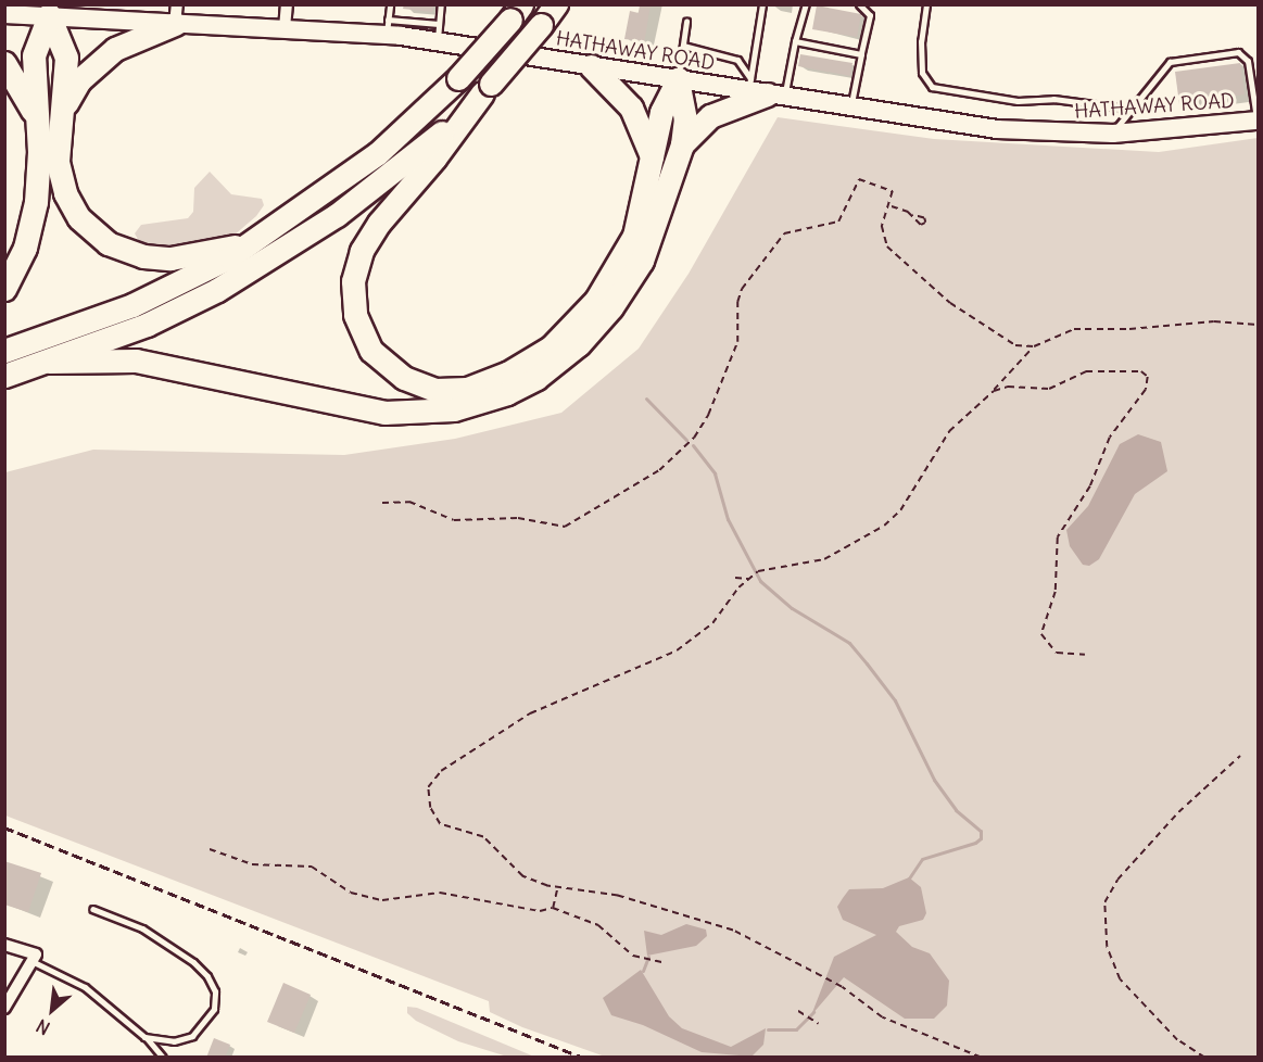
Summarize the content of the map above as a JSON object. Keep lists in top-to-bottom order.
{
  "streets": {
    "main road": ["HATHAWAY ROAD"]
  },
  "north": "bottom left"
}
